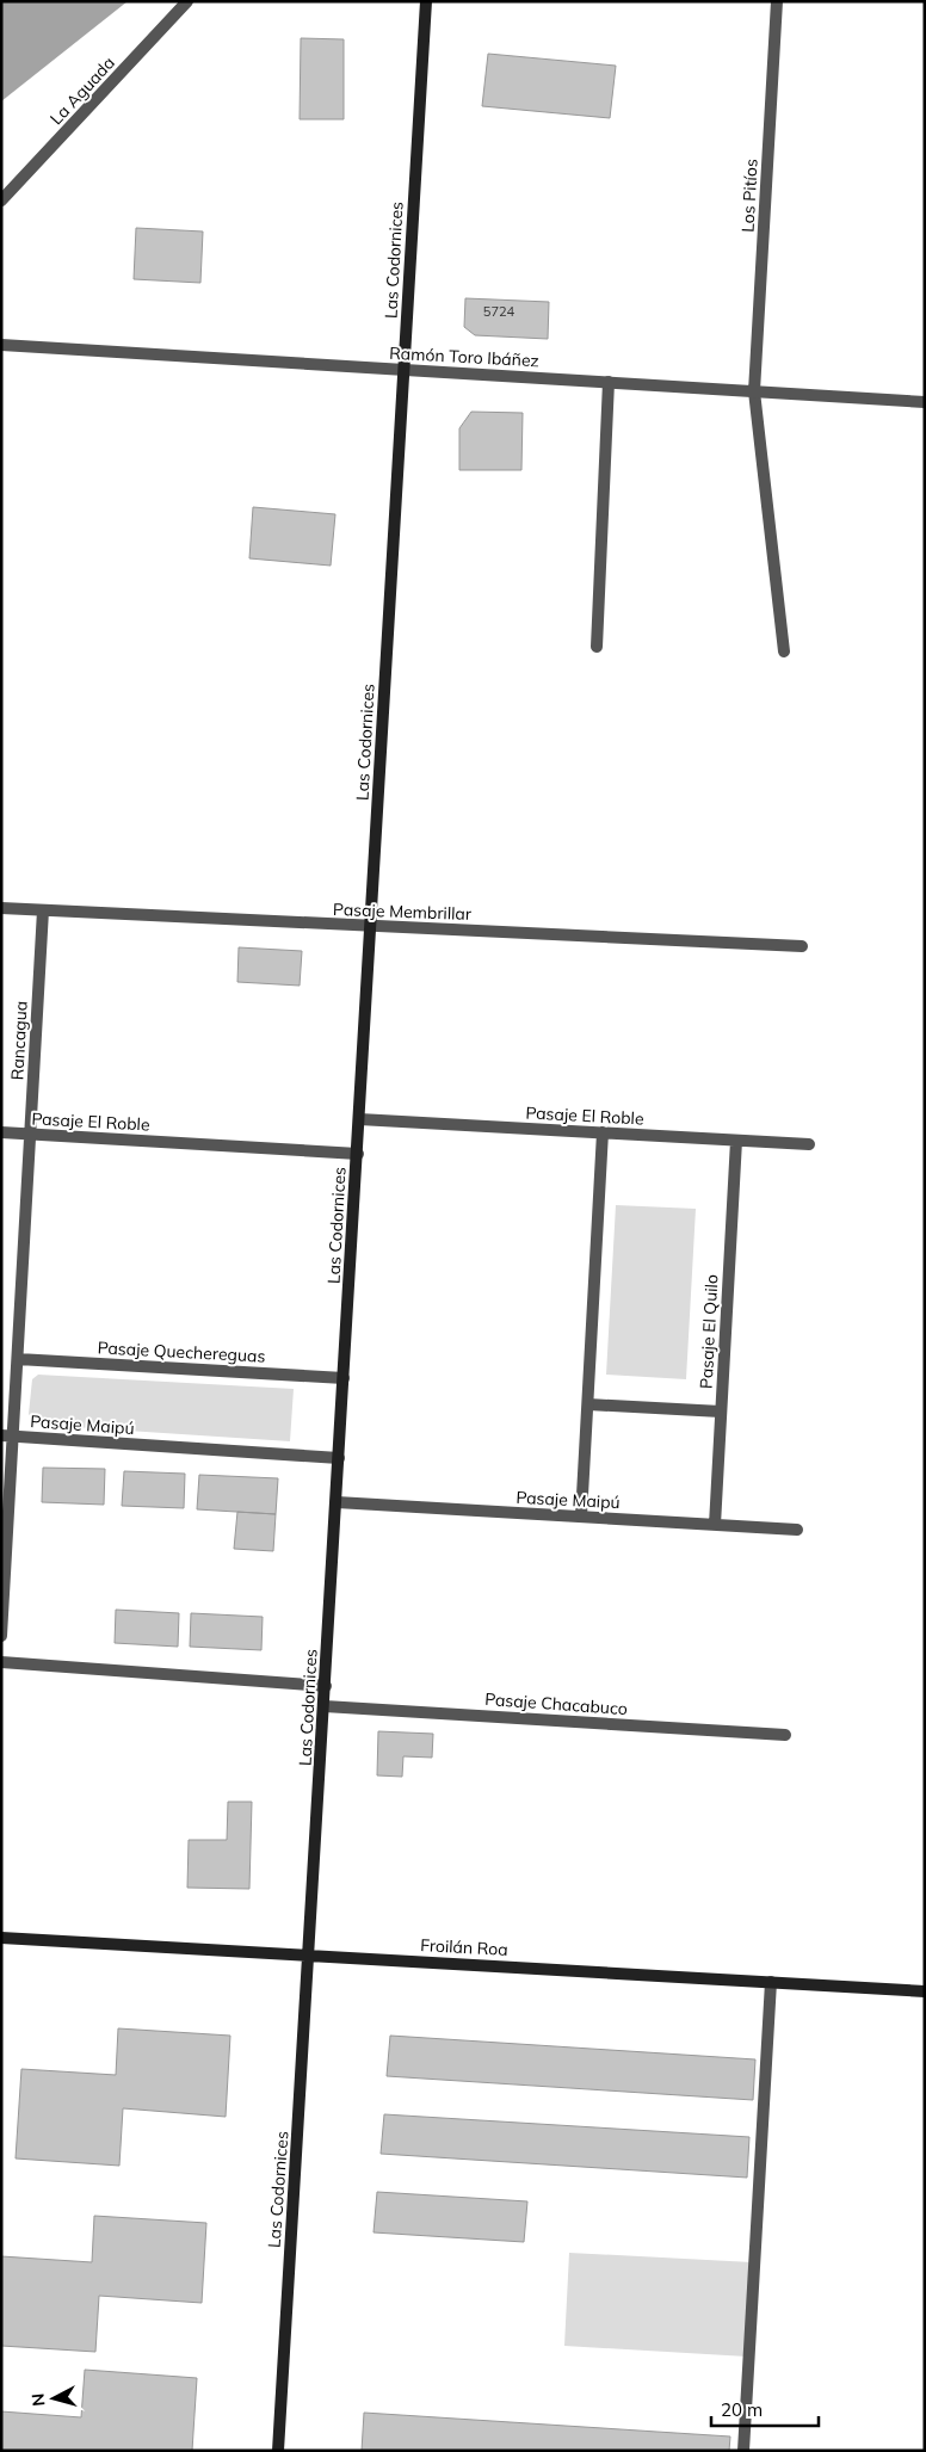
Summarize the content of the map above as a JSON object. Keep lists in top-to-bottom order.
{
  "streets": {
    "street": [
      "La Aguada",
      "Los Pitíos",
      "Las Codornices",
      "Ramón Toro Ibáñez",
      "Pasaje Membrillar",
      "Rancagua",
      "Pasaje El Roble",
      "Pasaje El Quilo",
      "Pasaje Quechereguas",
      "Pasaje Maipú",
      "Pasaje Chacabuco",
      "Froilán Roa"
    ]
  },
  "crossings": [
    ["Los Pitíos", "Ramón Toro Ibáñez"],
    ["Las Codornices", "Ramón Toro Ibáñez"],
    ["Las Codornices", "Pasaje Membrillar"],
    ["Las Codornices", "Pasaje El Roble"],
    ["Las Codornices", "Pasaje Quechereguas"],
    ["Las Codornices", "Pasaje Maipú"],
    ["Las Codornices", "Pasaje Chacabuco"],
    ["Las Codornices", "Froilán Roa"],
    ["Pasaje Membrillar", "Rancagua"],
    ["Rancagua", "Pasaje El Roble"],
    ["Rancagua", "Pasaje Quechereguas"],
    ["Rancagua", "Pasaje Maipú"],
    ["Pasaje El Roble", "Pasaje El Quilo"],
    ["Pasaje El Quilo", "Pasaje Maipú"]
  ],
  "house_numbers": ["5724"],
  "scale_bar": "20 m",
  "north": "left"
}
